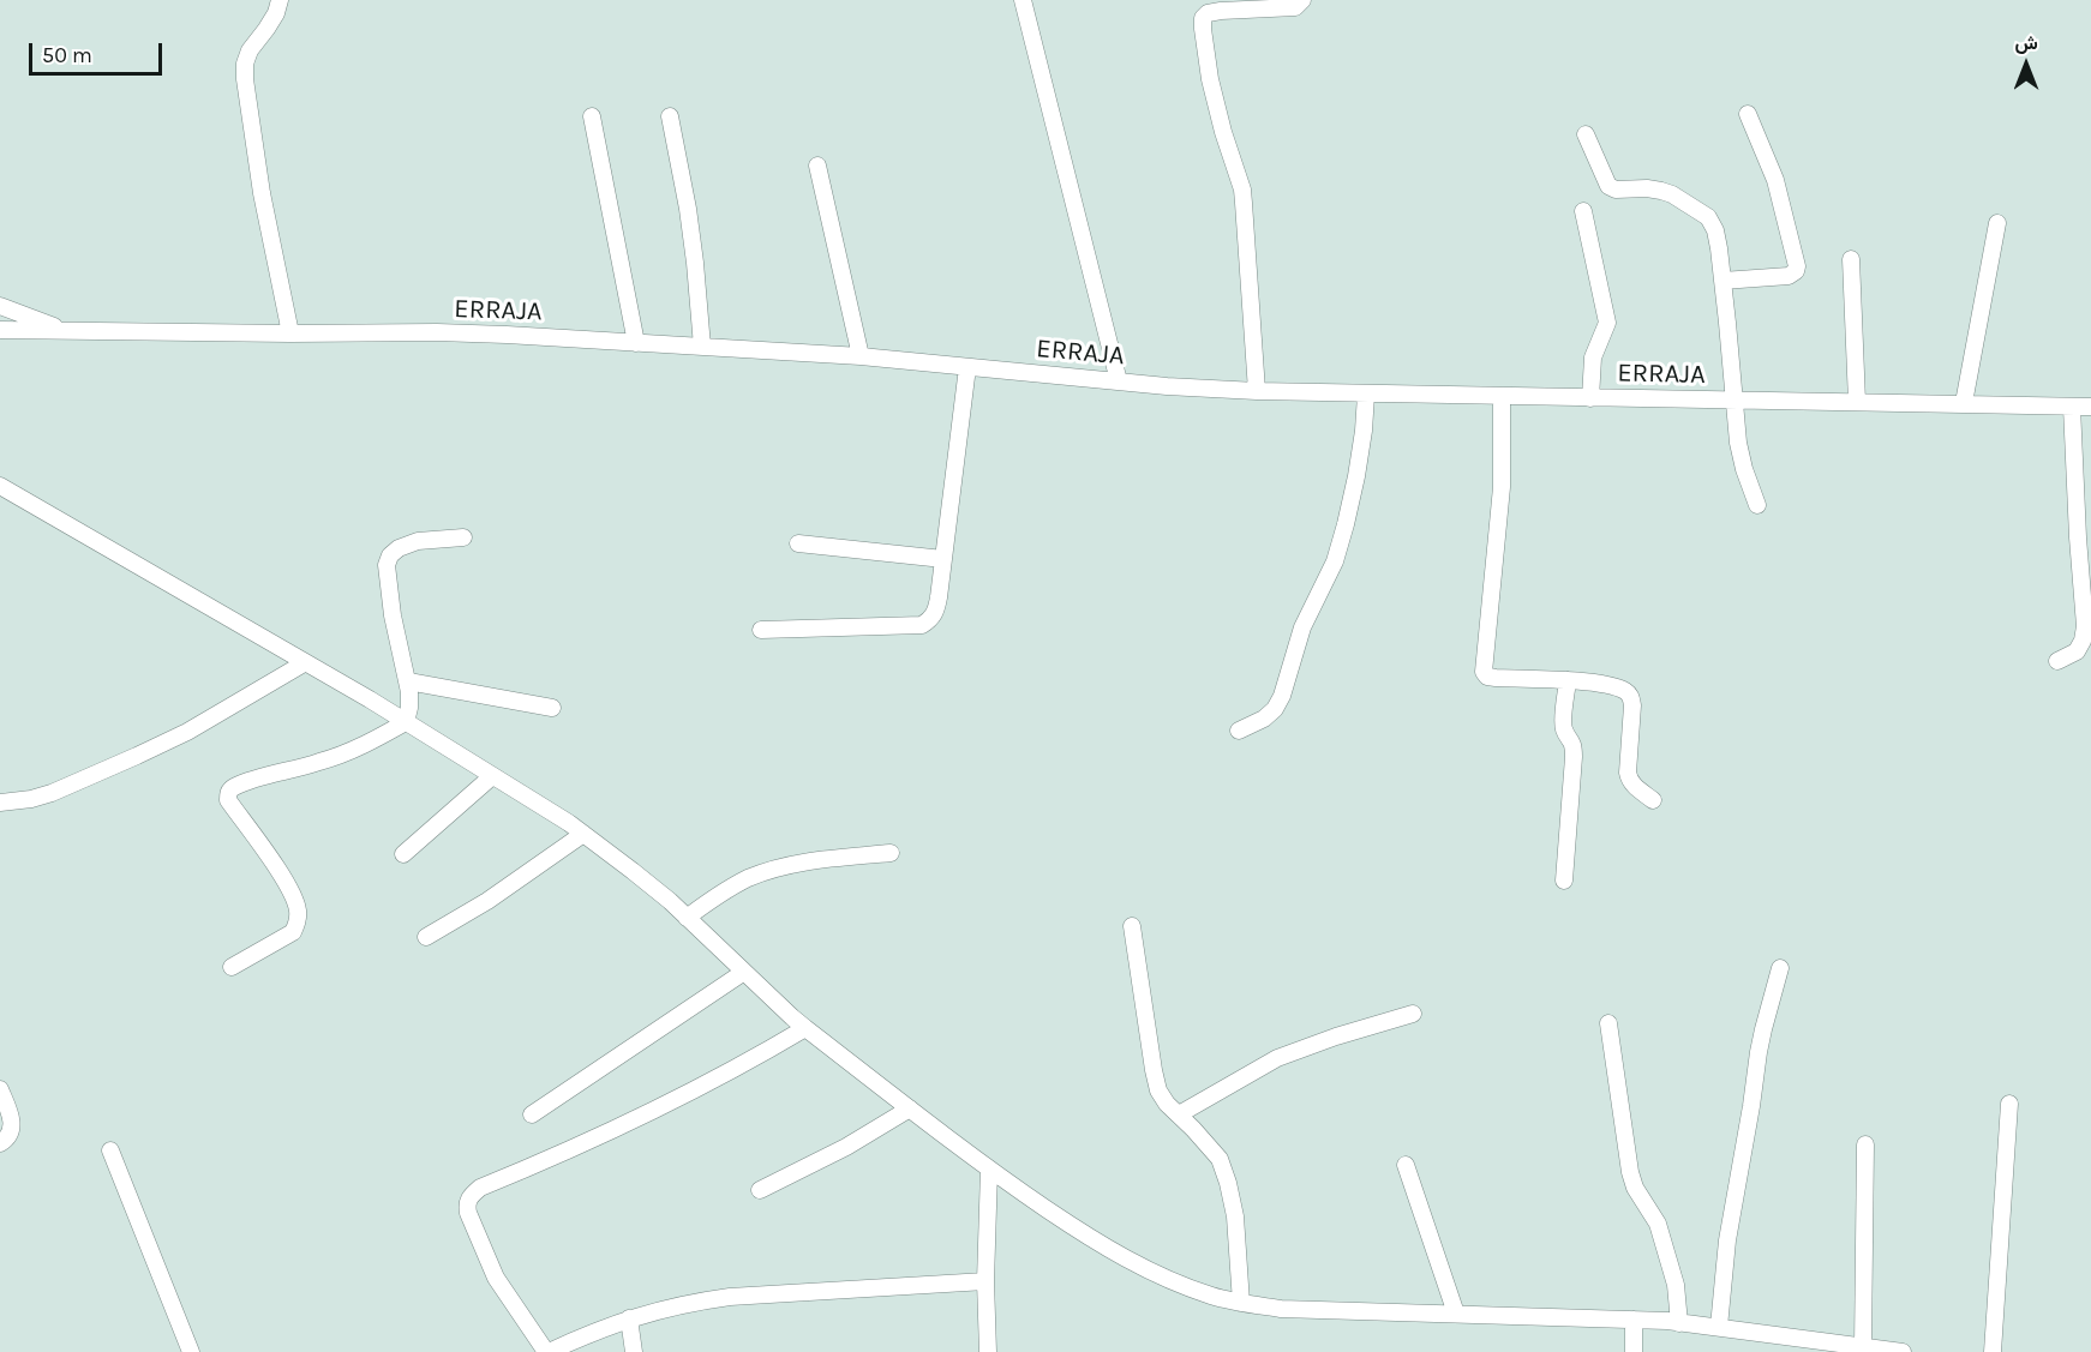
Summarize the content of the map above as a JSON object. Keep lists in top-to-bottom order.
{
  "streets": {
    "street": ["ERRAJA"]
  },
  "scale_bar": "50 m",
  "north": "top"
}
